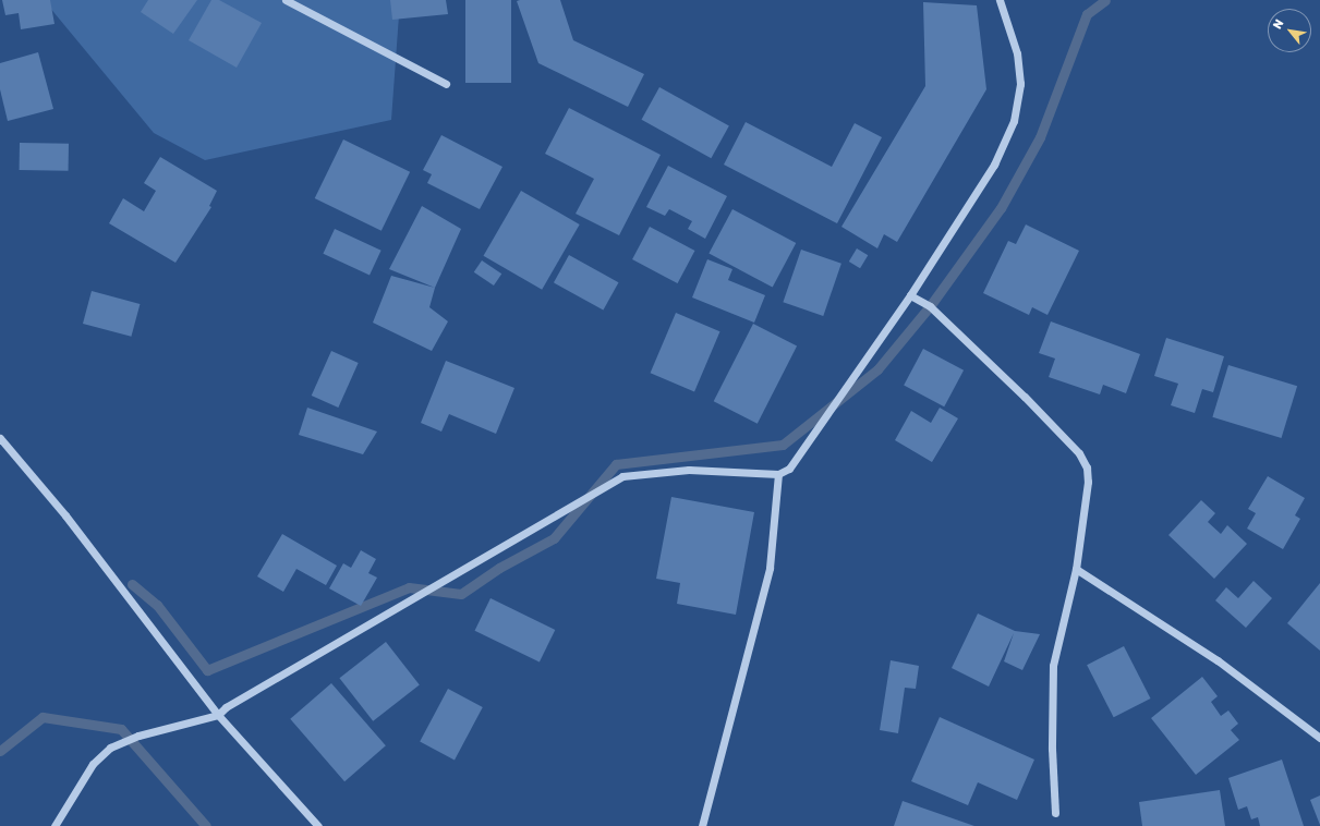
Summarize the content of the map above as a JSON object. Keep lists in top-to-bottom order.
{
  "north": "top left"
}
